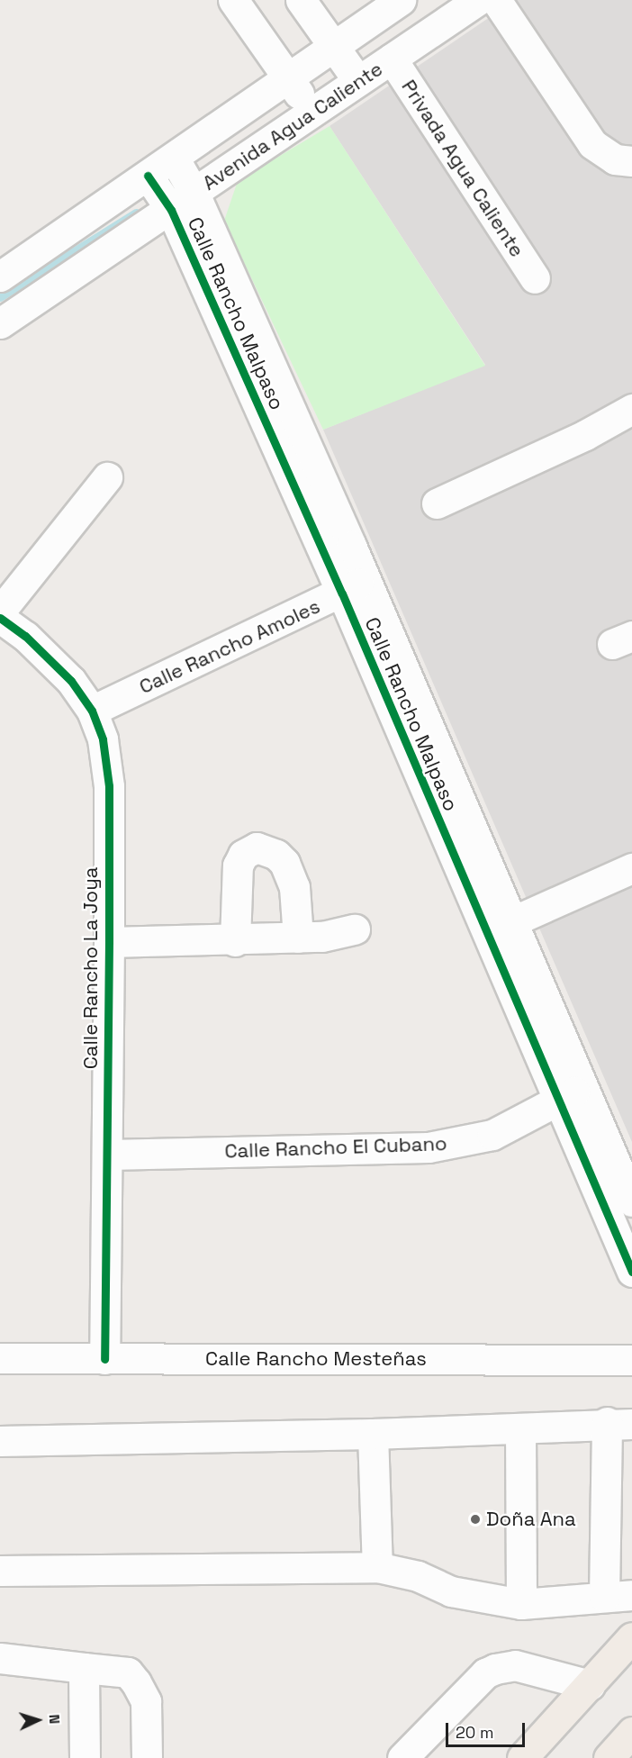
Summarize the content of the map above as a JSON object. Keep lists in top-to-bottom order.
{
  "streets": {
    "street": [
      "Avenida Agua Caliente",
      "Privada Agua Caliente",
      "Calle Rancho Malpaso",
      "Calle Rancho Amoles",
      "Calle Rancho La Joya",
      "Calle Rancho El Cubano",
      "Calle Rancho Mesteñas"
    ]
  },
  "crossings": [
    ["Avenida Agua Caliente", "Privada Agua Caliente"],
    ["Avenida Agua Caliente", "Calle Rancho Malpaso"],
    ["Calle Rancho Malpaso", "Calle Rancho Amoles"],
    ["Calle Rancho Malpaso", "Calle Rancho El Cubano"],
    ["Calle Rancho Amoles", "Calle Rancho La Joya"],
    ["Calle Rancho La Joya", "Calle Rancho El Cubano"],
    ["Calle Rancho La Joya", "Calle Rancho Mesteñas"]
  ],
  "places": ["Doña Ana"],
  "scale_bar": "20 m",
  "north": "right"
}
